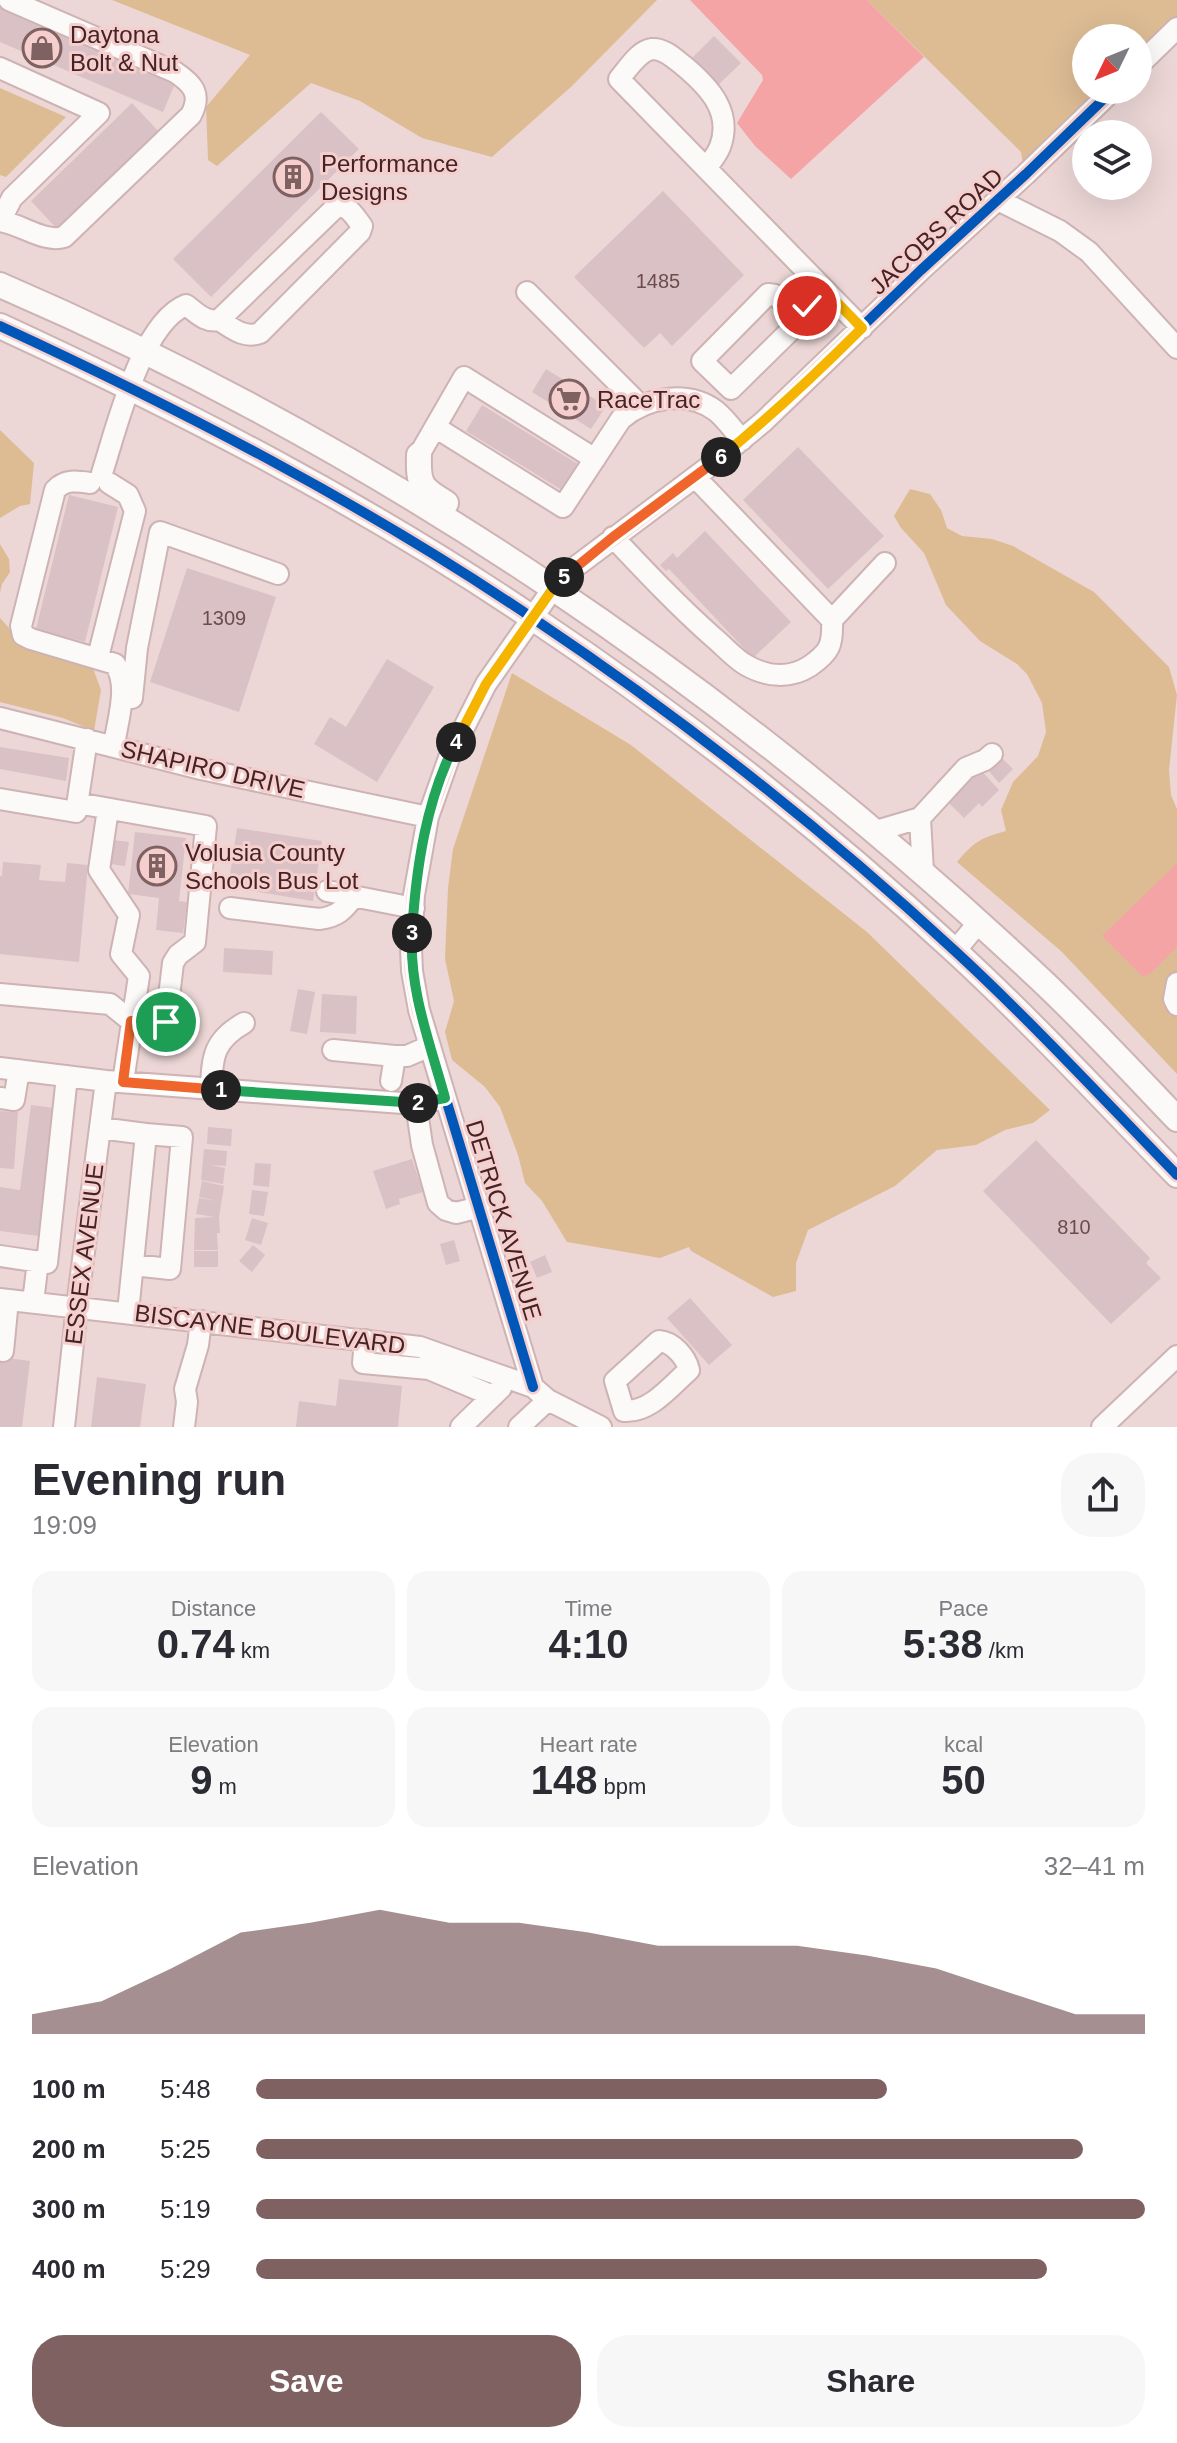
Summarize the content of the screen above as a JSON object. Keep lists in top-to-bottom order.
{
  "streets": {
    "street": [
      "JACOBS ROAD",
      "SHAPIRO DRIVE",
      "DETRICK AVENUE",
      "ESSEX AVENUE",
      "BISCAYNE BOULEVARD"
    ]
  },
  "crossings": [
    ["JACOBS ROAD", "DETRICK AVENUE"],
    ["SHAPIRO DRIVE", "DETRICK AVENUE"],
    ["DETRICK AVENUE", "BISCAYNE BOULEVARD"],
    ["ESSEX AVENUE", "BISCAYNE BOULEVARD"]
  ],
  "places": {
    "shop": ["Daytona Bolt & Nut"],
    "building": ["Performance Designs", "Volusia County Schools Bus Lot"],
    "supermarket": ["RaceTrac"]
  },
  "house_numbers": ["1485", "1309", "810"],
  "north": "bottom left",
  "page": {
    "pins": [
      "6",
      "5",
      "4",
      "3",
      "1",
      "2"
    ],
    "heading": ["Evening run", "19:09"],
    "stats": [
      ["Distance", "0.74 km"],
      ["Time", "4:10"],
      ["Pace", "5:38 /km"],
      ["Elevation", "9 m"],
      ["Heart rate", "148 bpm"],
      ["kcal", "50"]
    ],
    "chart": ["Elevation", "32–41 m"],
    "list": [
      {
        "name": "100 m",
        "note": "5:48"
      },
      {
        "name": "200 m",
        "note": "5:25"
      },
      {
        "name": "300 m",
        "note": "5:19"
      },
      {
        "name": "400 m",
        "note": "5:29"
      }
    ],
    "buttons": ["Save", "Share"]
  }
}
